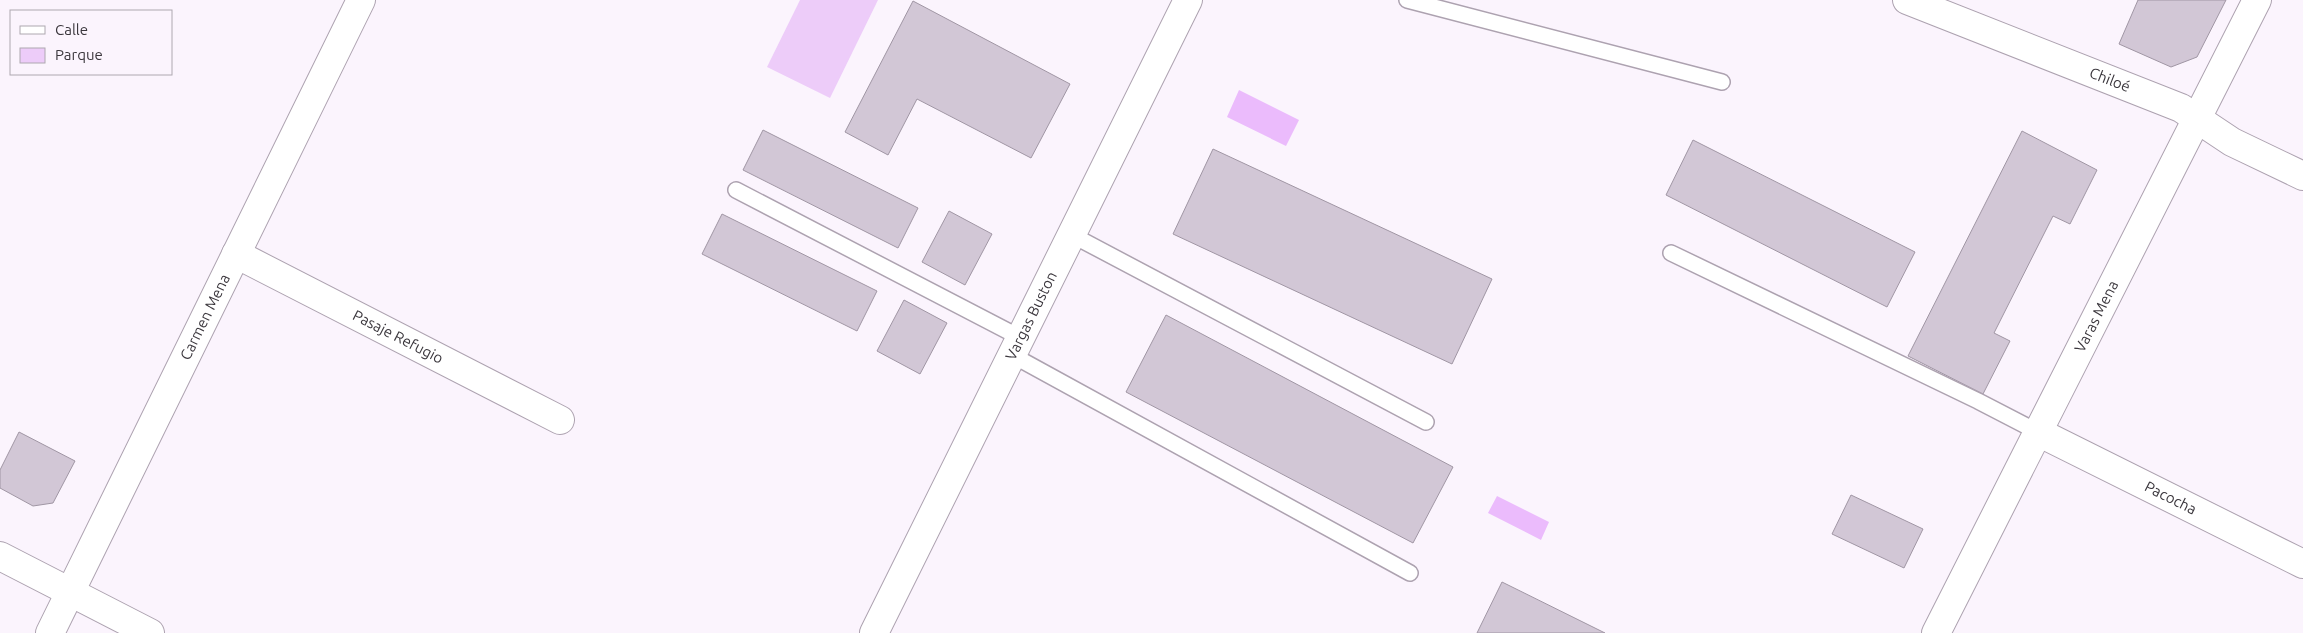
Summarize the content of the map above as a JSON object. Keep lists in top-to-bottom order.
{
  "streets": {
    "street": [
      "Chiloé",
      "Varas Mena",
      "Carmen Mena",
      "Vargas Buston",
      "Pasaje Refugio",
      "Pacocha"
    ]
  },
  "crossings": [
    ["Chiloé", "Varas Mena"],
    ["Varas Mena", "Pacocha"],
    ["Carmen Mena", "Pasaje Refugio"]
  ],
  "legend": ["Calle", "Parque"]
}
